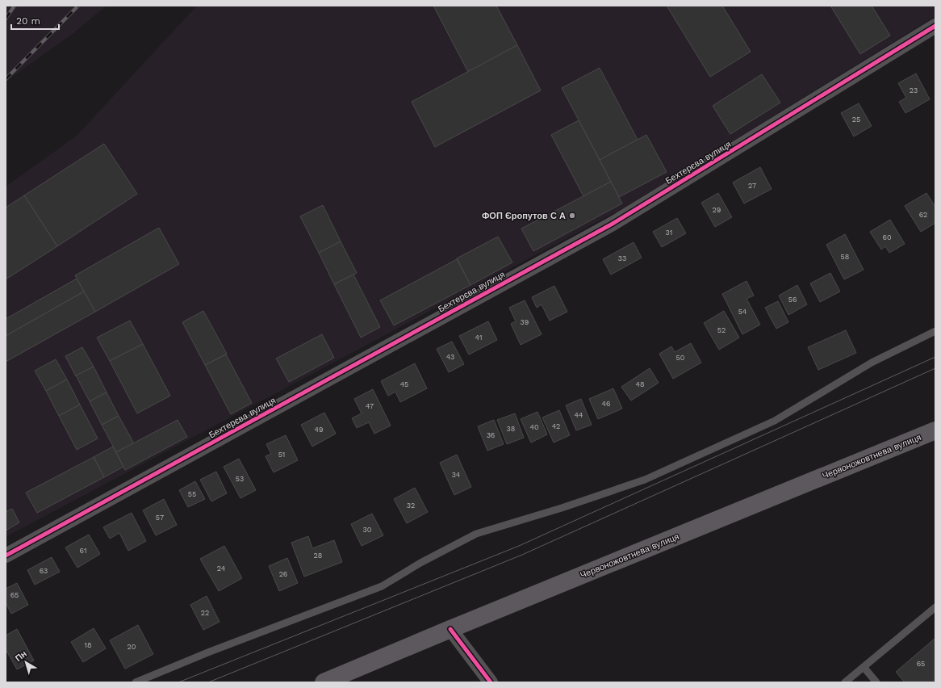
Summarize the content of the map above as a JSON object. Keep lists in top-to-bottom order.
{
  "streets": {
    "main road": ["Червоножовтнева вулиця"],
    "street": ["Бехтерєва вулиця"]
  },
  "places": ["ФОП Єропутов С А"],
  "house_numbers": [
    "23",
    "25",
    "27",
    "29",
    "62",
    "31",
    "60",
    "58",
    "33",
    "56",
    "54",
    "39",
    "52",
    "41",
    "43",
    "50",
    "45",
    "48",
    "46",
    "47",
    "44",
    "42",
    "40",
    "38",
    "49",
    "36",
    "51",
    "34",
    "53",
    "55",
    "32",
    "57",
    "30",
    "61",
    "28",
    "24",
    "63",
    "26",
    "65",
    "22",
    "18",
    "20",
    "65"
  ],
  "scale_bar": "20 m",
  "north": "top left"
}
